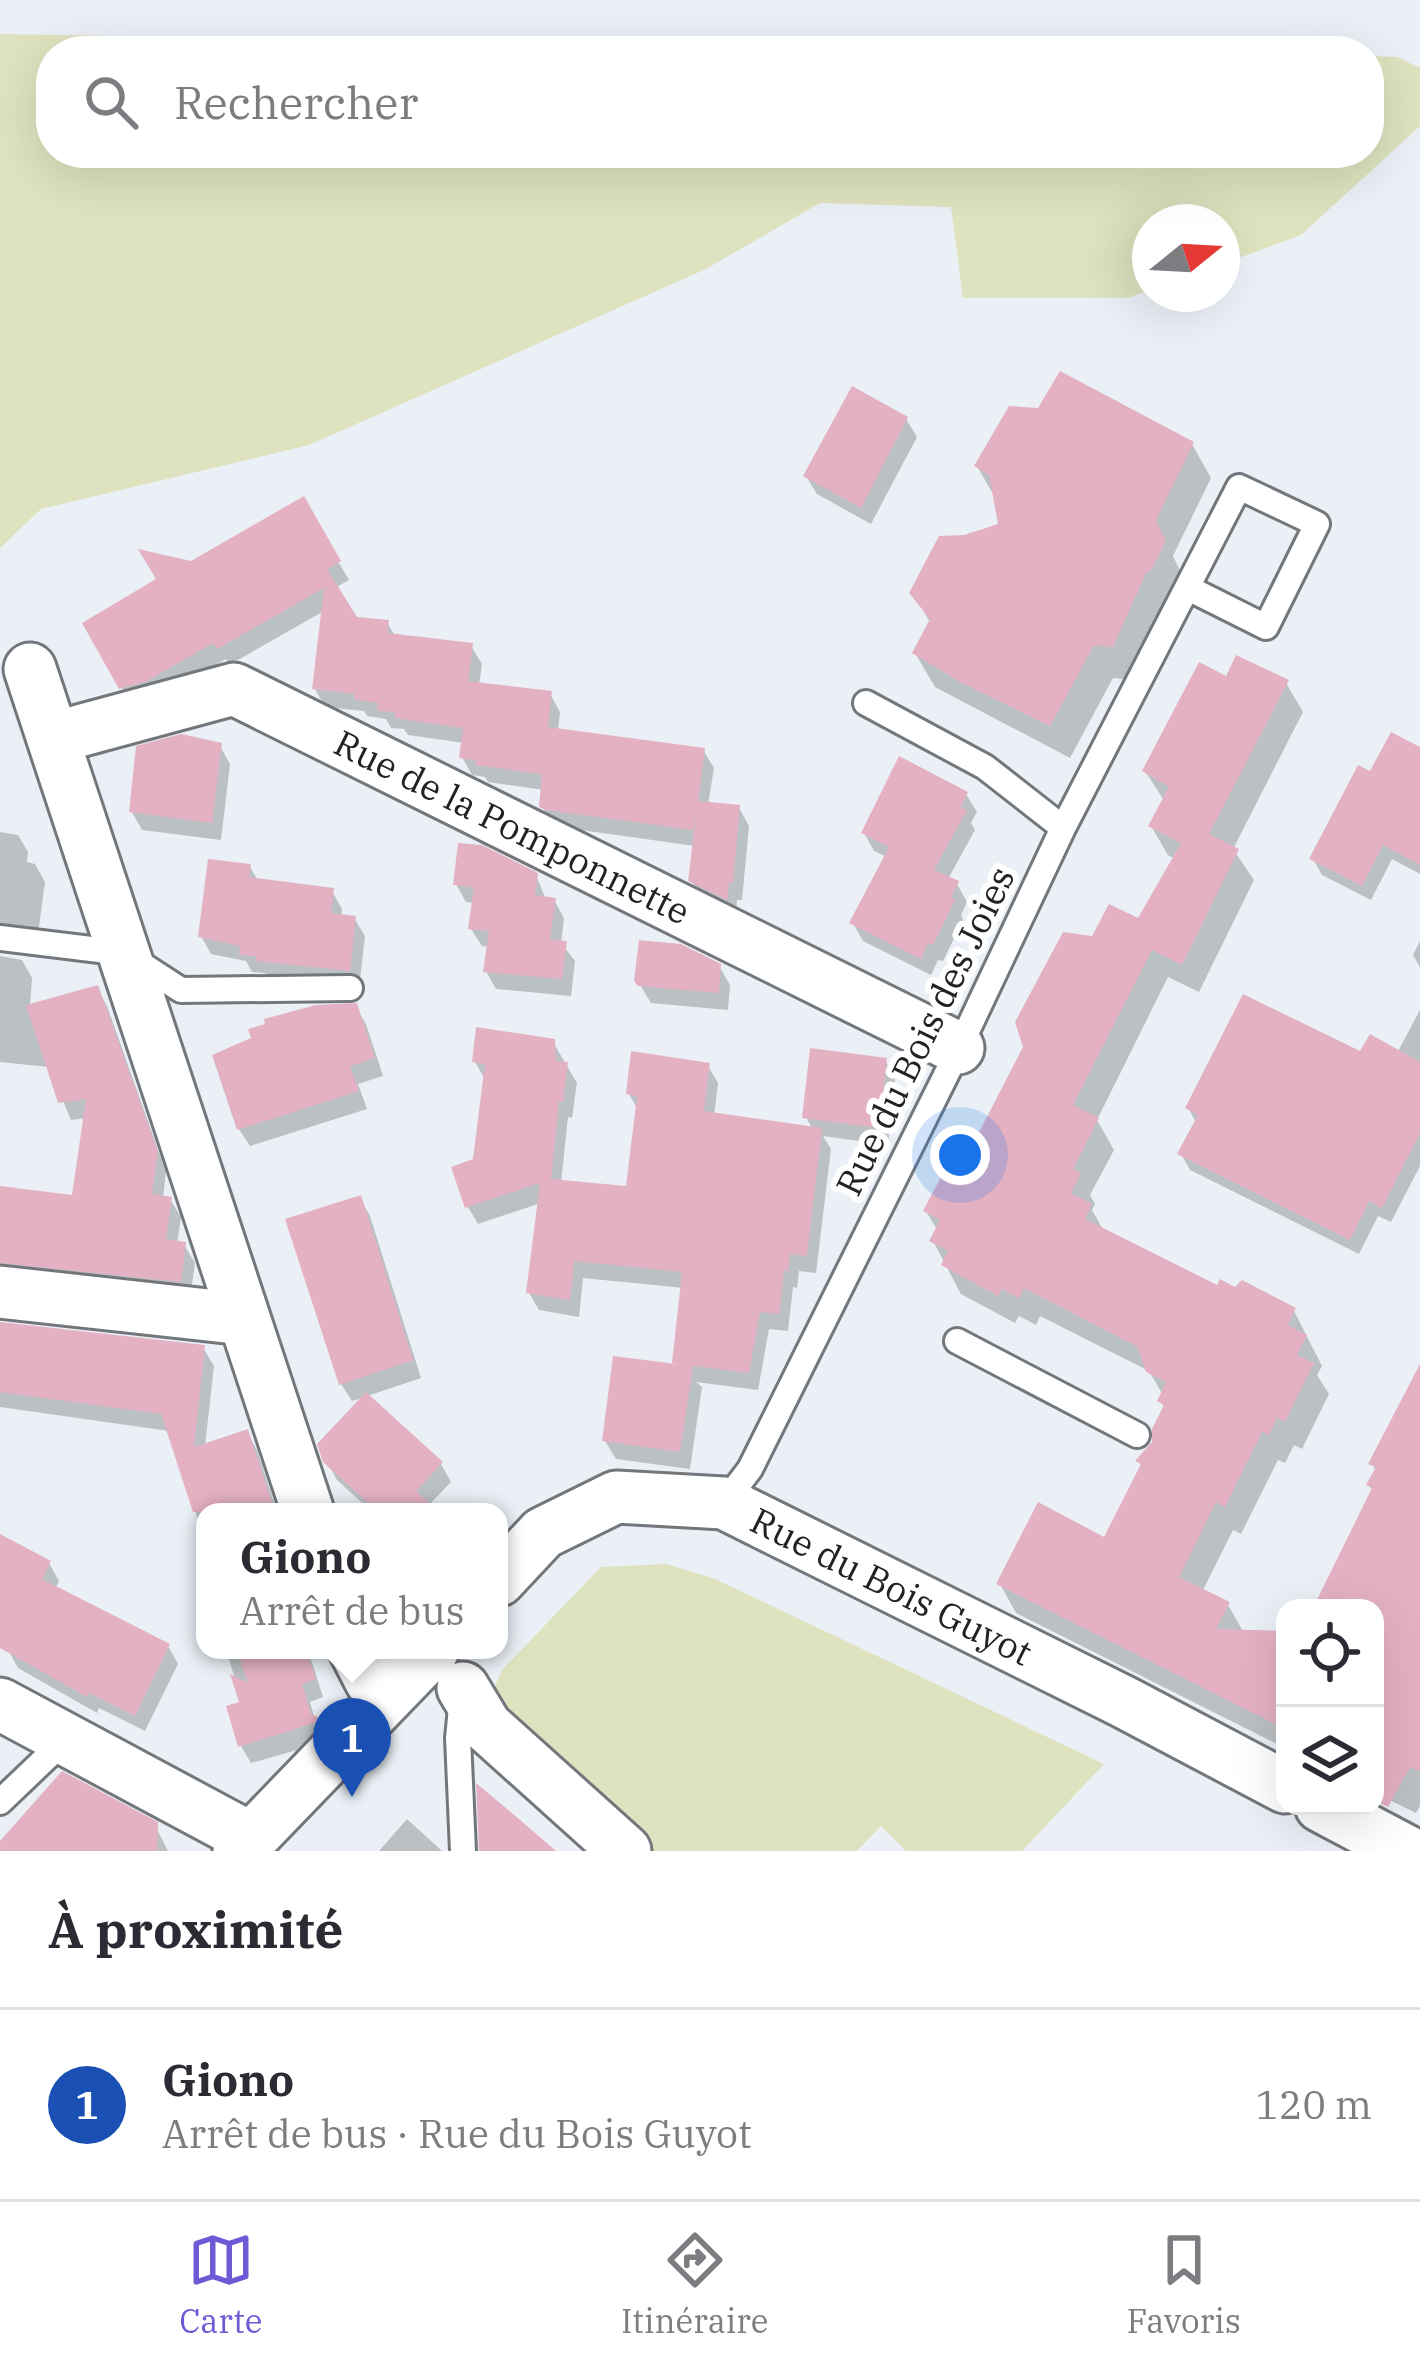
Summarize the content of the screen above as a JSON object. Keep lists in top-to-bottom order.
{
  "streets": {
    "street": ["Rue de la Pomponnette", "Rue du Bois Guyot"],
    "lane": ["Rue du Bois des Joies"]
  },
  "crossings": [
    ["Rue de la Pomponnette", "Rue du Bois des Joies"],
    ["Rue du Bois des Joies", "Rue du Bois Guyot"]
  ],
  "north": "right",
  "page": {
    "search": "Rechercher",
    "popup": ["Giono", "Arrêt de bus"],
    "pins": "1",
    "heading": "À proximité",
    "list": [
      {
        "mark": "1",
        "name": "Giono",
        "note": "Arrêt de bus · Rue du Bois Guyot",
        "value": "120 m"
      }
    ],
    "nav": ["Carte", "Itinéraire", "Favoris"]
  }
}
